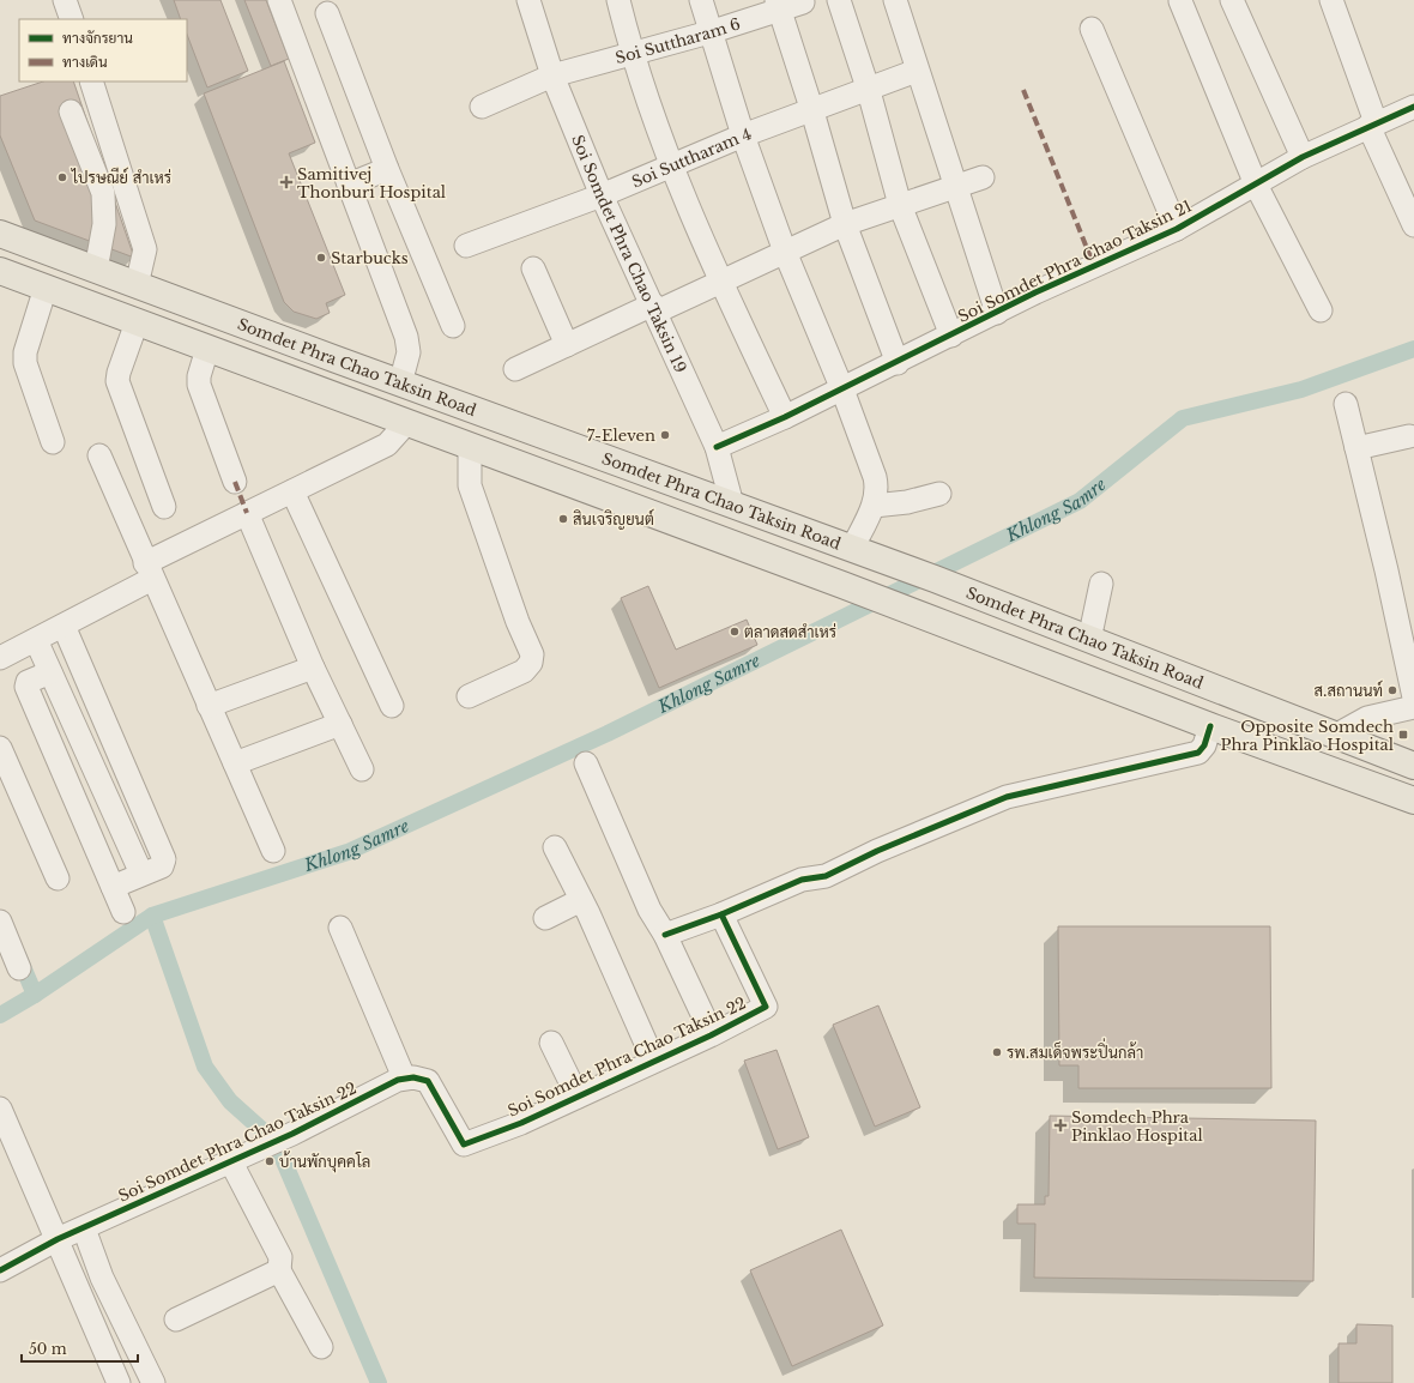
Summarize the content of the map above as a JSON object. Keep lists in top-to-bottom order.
{
  "streets": {
    "main road": ["Somdet Phra Chao Taksin Road"],
    "street": [
      "Soi Suttharam 6",
      "Soi Suttharam 4",
      "Soi Somdet Phra Chao Taksin 19",
      "Soi Somdet Phra Chao Taksin 21",
      "Soi Somdet Phra Chao Taksin 22"
    ]
  },
  "crossings": [
    ["Soi Suttharam 6", "Soi Somdet Phra Chao Taksin 19"],
    ["Soi Suttharam 4", "Soi Somdet Phra Chao Taksin 19"],
    ["Soi Somdet Phra Chao Taksin 19", "Soi Somdet Phra Chao Taksin 21"],
    ["Soi Somdet Phra Chao Taksin 19", "Somdet Phra Chao Taksin Road"]
  ],
  "water": ["Khlong Samre"],
  "places": {
    "other": [
      "ไปรษณีย์ สำเหร่",
      "Starbucks",
      "7-Eleven",
      "สินเจริญยนต์",
      "ตลาดสดสำเหร่",
      "ส.สถานนท์",
      "รพ.สมเด็จพระปิ่นกล้า",
      "บ้านพักบุคคโล"
    ],
    "health": ["Samitivej Thonburi Hospital", "Somdech Phra Pinklao Hospital"],
    "transit": ["Opposite Somdech Phra Pinklao Hospital"]
  },
  "legend": ["ทางจักรยาน", "ทางเดิน"],
  "scale_bar": "50 m"
}
